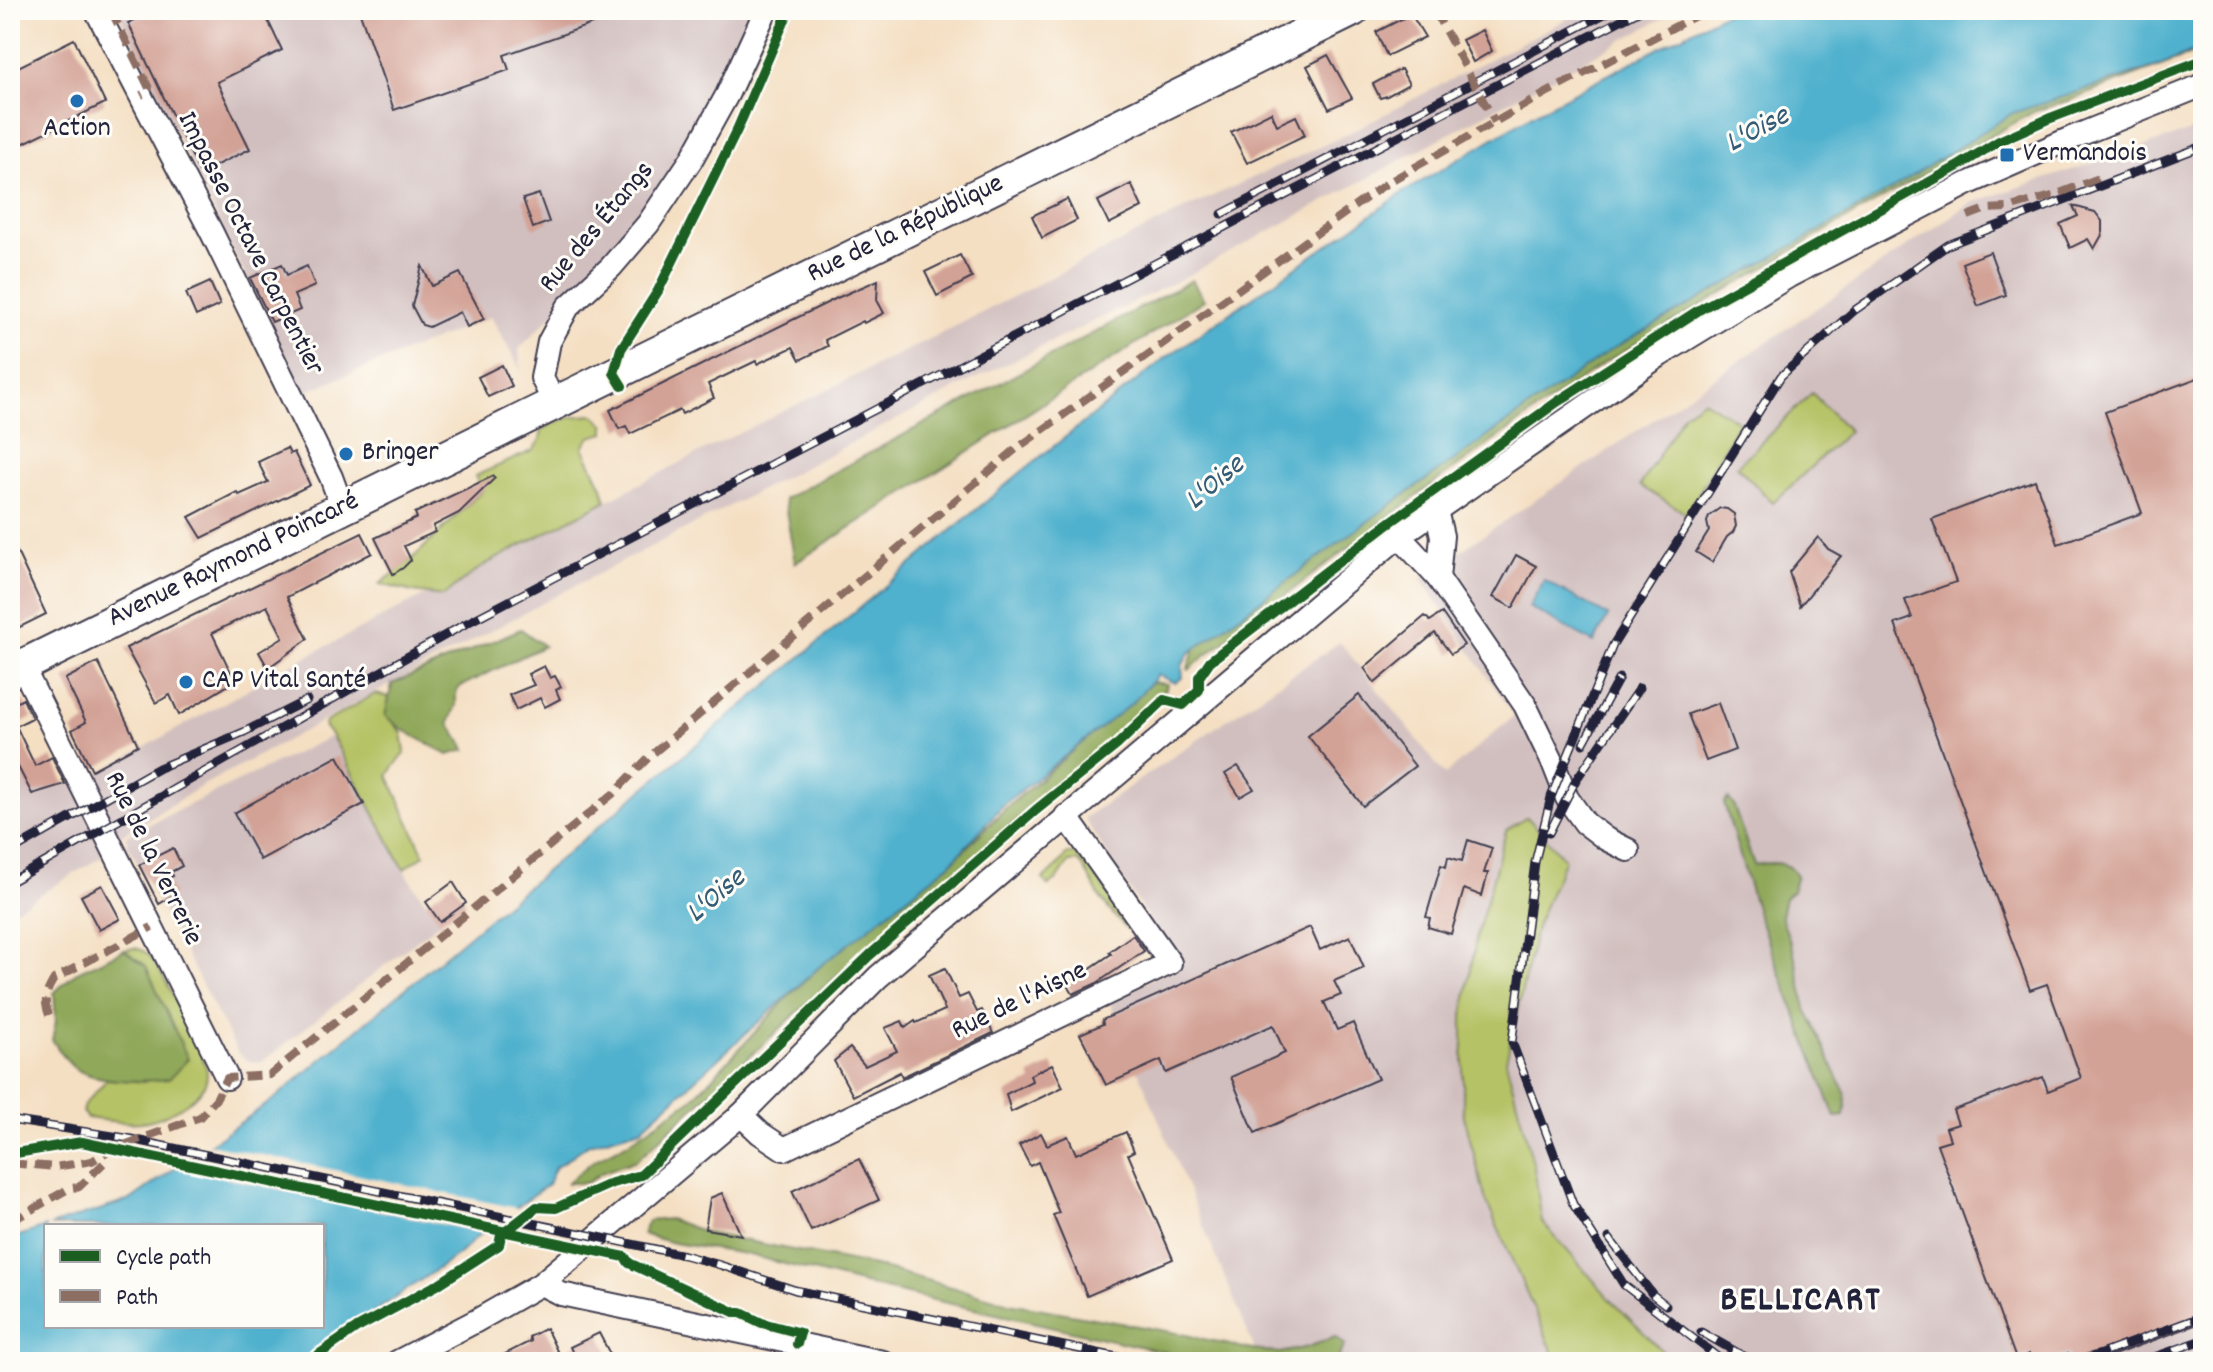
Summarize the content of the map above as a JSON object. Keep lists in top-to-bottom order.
{
  "streets": {
    "main road": ["Rue de la République", "Avenue Raymond Poincaré"],
    "street": [
      "Rue des Étangs",
      "Impasse Octave Carpentier",
      "Rue de la Verrerie",
      "Rue de l'Aisne"
    ]
  },
  "crossings": [
    ["Rue des Étangs", "Rue de la République"],
    ["Rue de la République", "Avenue Raymond Poincaré"],
    ["Impasse Octave Carpentier", "Avenue Raymond Poincaré"],
    ["Avenue Raymond Poincaré", "Rue de la Verrerie"]
  ],
  "districts": ["BELLICART"],
  "water": ["L'Oise"],
  "places": {
    "other": ["Action", "Bringer", "CAP Vital Santé"],
    "transit": ["Vermandois"]
  },
  "legend": ["Cycle path", "Path"]
}
